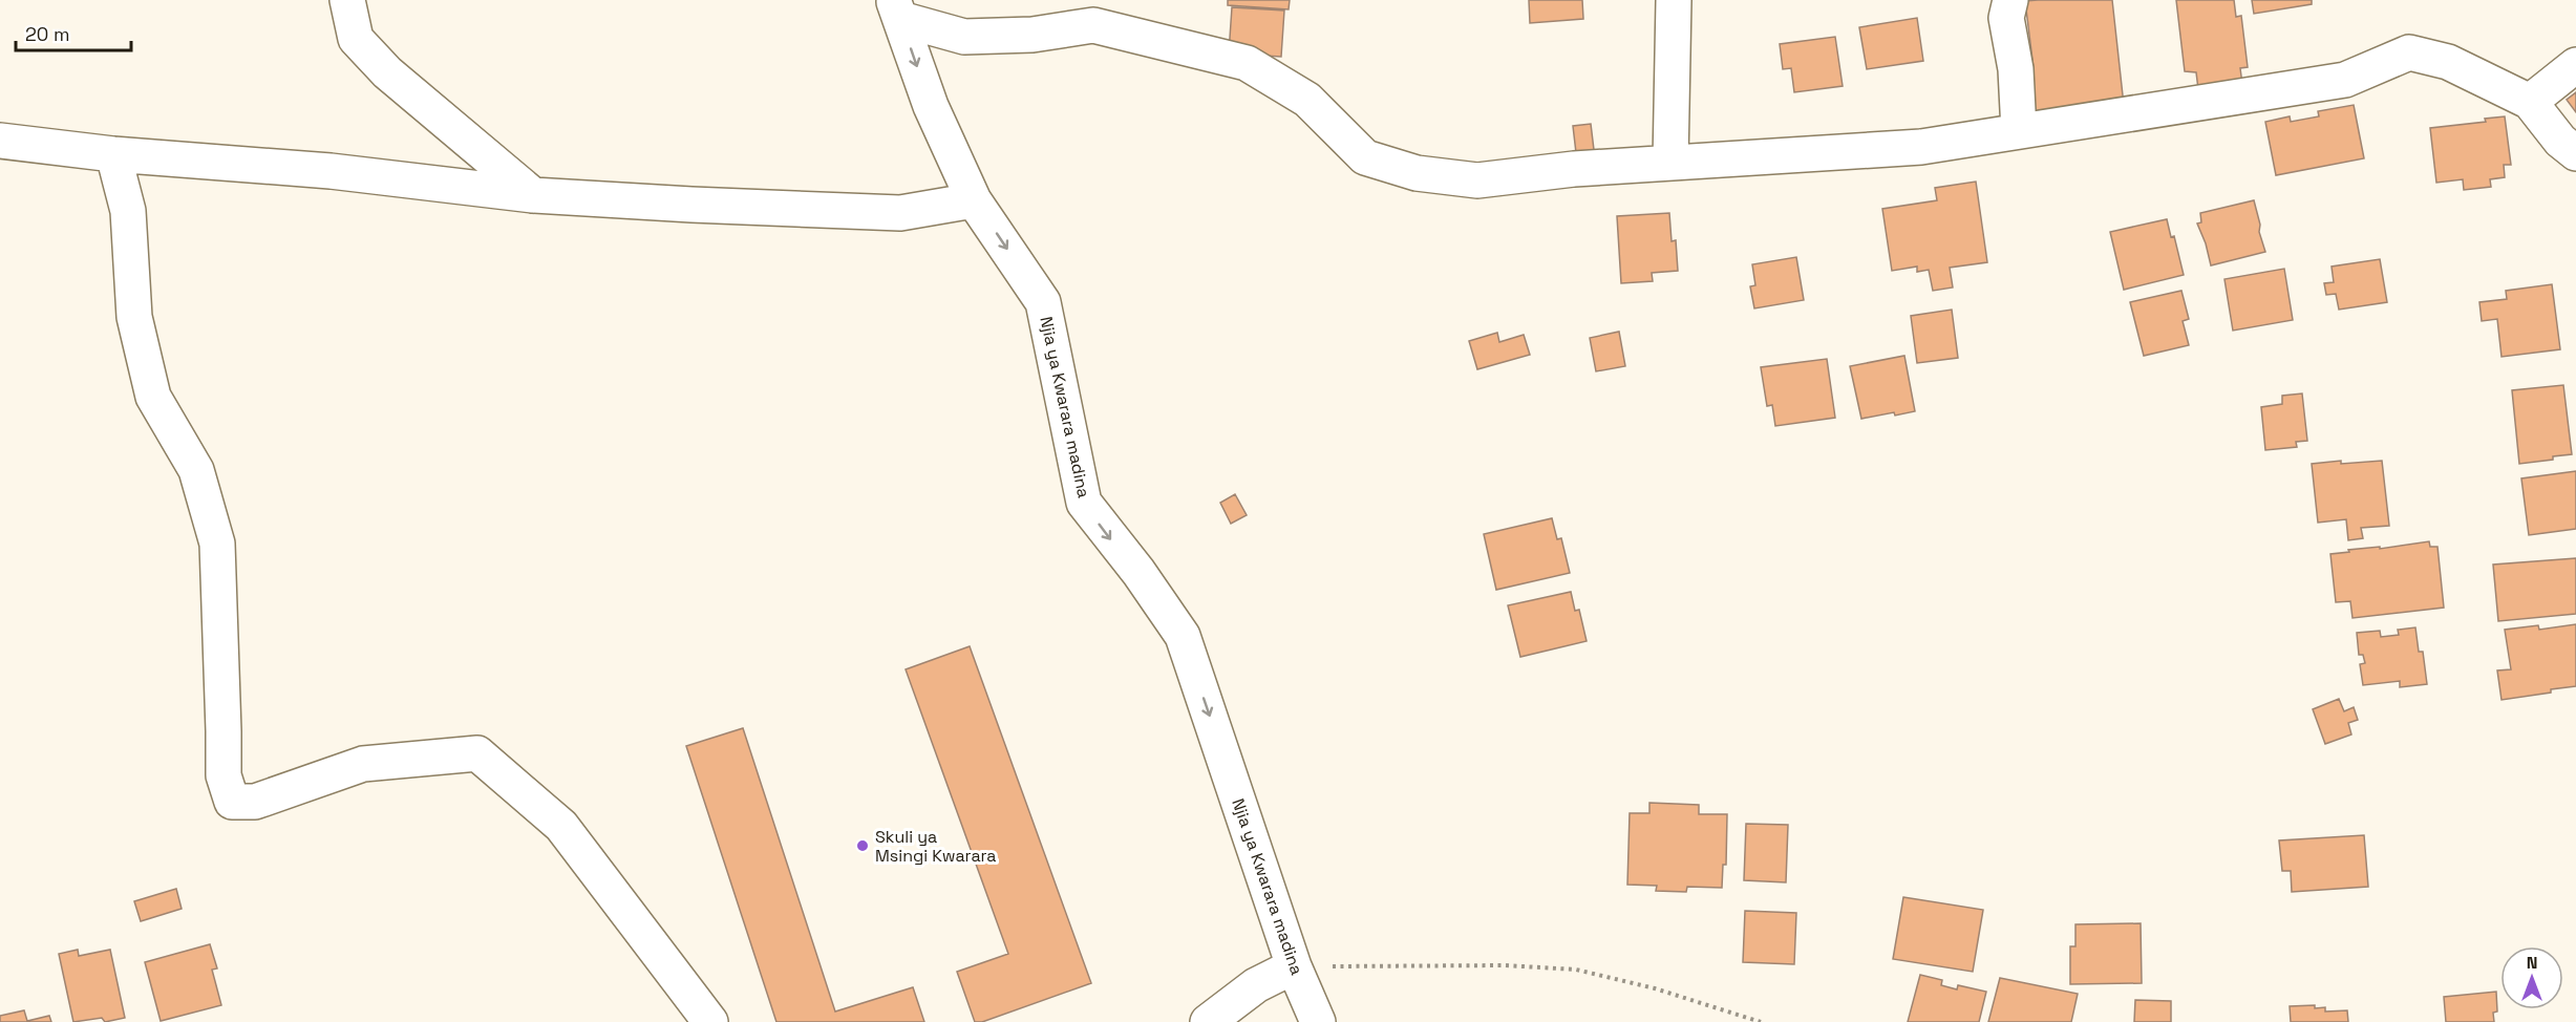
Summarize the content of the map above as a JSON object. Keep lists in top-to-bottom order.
{
  "streets": {
    "street": ["Njia ya Kwarara madina"]
  },
  "one_way": ["Njia ya Kwarara madina"],
  "places": ["Skuli ya Msingi Kwarara"],
  "scale_bar": "20 m",
  "north": "top"
}
